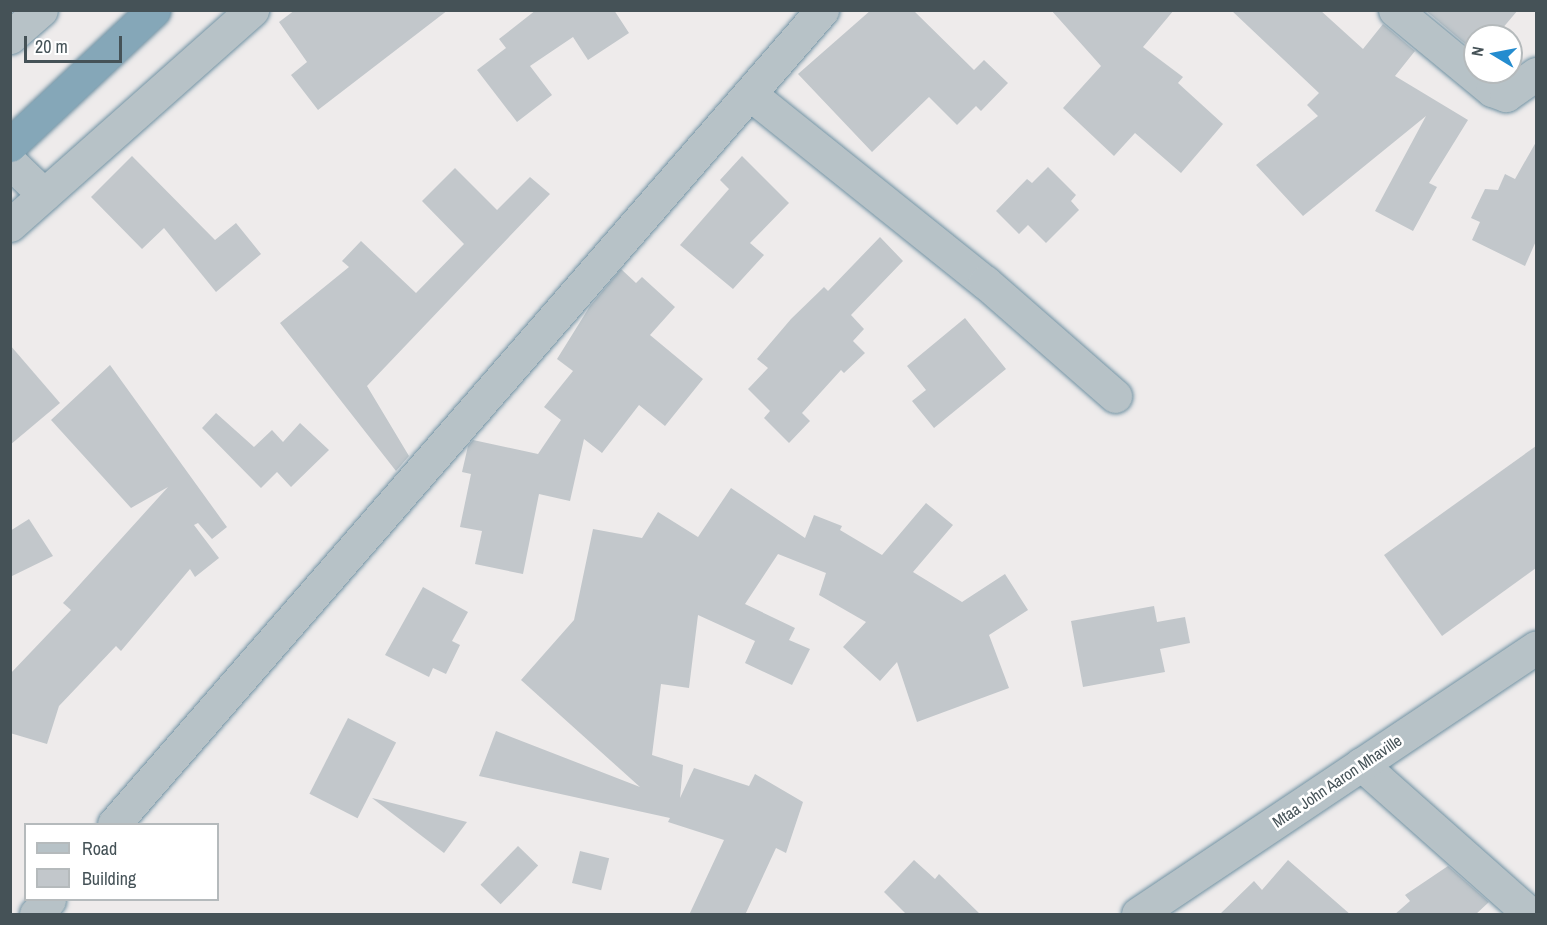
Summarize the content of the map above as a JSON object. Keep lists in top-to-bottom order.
{
  "streets": {
    "street": ["Mtaa John Aaron Mhaville"]
  },
  "legend": ["Road", "Building"],
  "scale_bar": "20 m",
  "north": "left"
}
